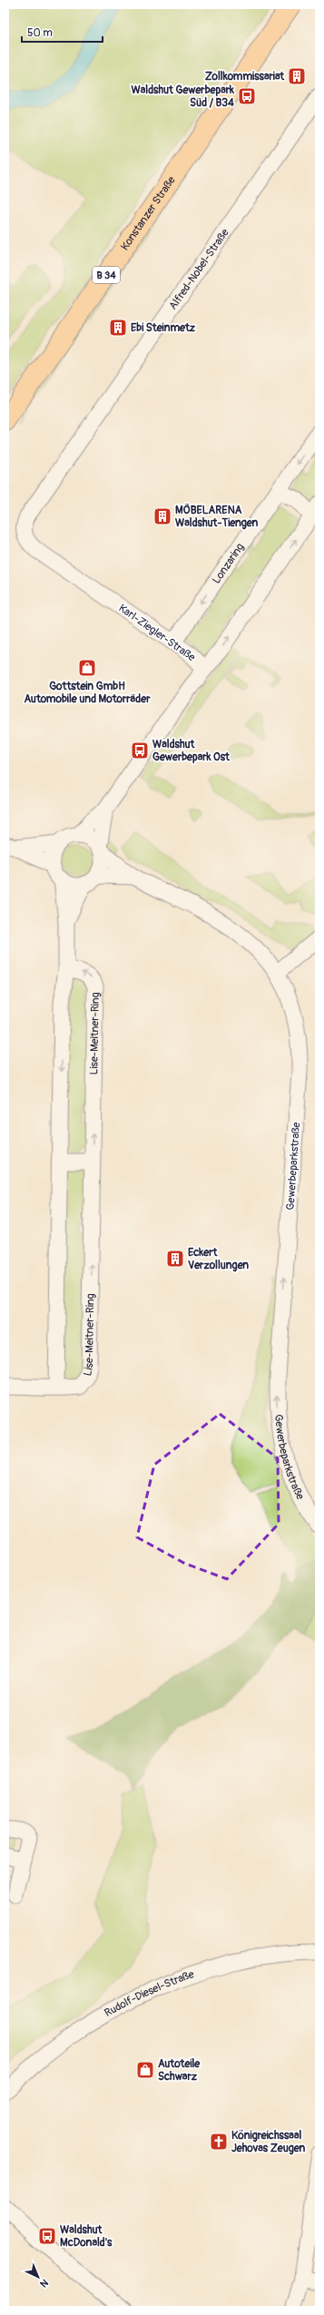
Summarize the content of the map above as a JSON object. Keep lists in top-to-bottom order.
{
  "streets": {
    "main road": ["Konstanzer Straße", "B 34"],
    "street": [
      "Alfred-Nobel-Straße",
      "Lonzaring",
      "Karl-Ziegler-Straße",
      "Lise-Meitner-Ring",
      "Gewerbeparkstraße",
      "Rudolf-Diesel-Straße"
    ]
  },
  "crossings": [
    ["Alfred-Nobel-Straße", "Karl-Ziegler-Straße"],
    ["Lonzaring", "Karl-Ziegler-Straße"],
    ["Karl-Ziegler-Straße", "Gewerbeparkstraße"]
  ],
  "one_way": ["Gewerbeparkstraße"],
  "places": {
    "building": [
      "Zollkommissariat",
      "Ebi Steinmetz",
      "MÖBELARENA Waldshut-Tiengen",
      "Eckert Verzollungen"
    ],
    "bus stop": ["Waldshut Gewerbepark Süd / B34", "Waldshut Gewerbepark Ost", "Waldshut McDonald's"],
    "shop": ["Gottstein GmbH Automobile und Motorräder", "Autoteile Schwarz"],
    "church": ["Königreichssaal Jehovas Zeugen"]
  },
  "scale_bar": "50 m",
  "north": "bottom right"
}
